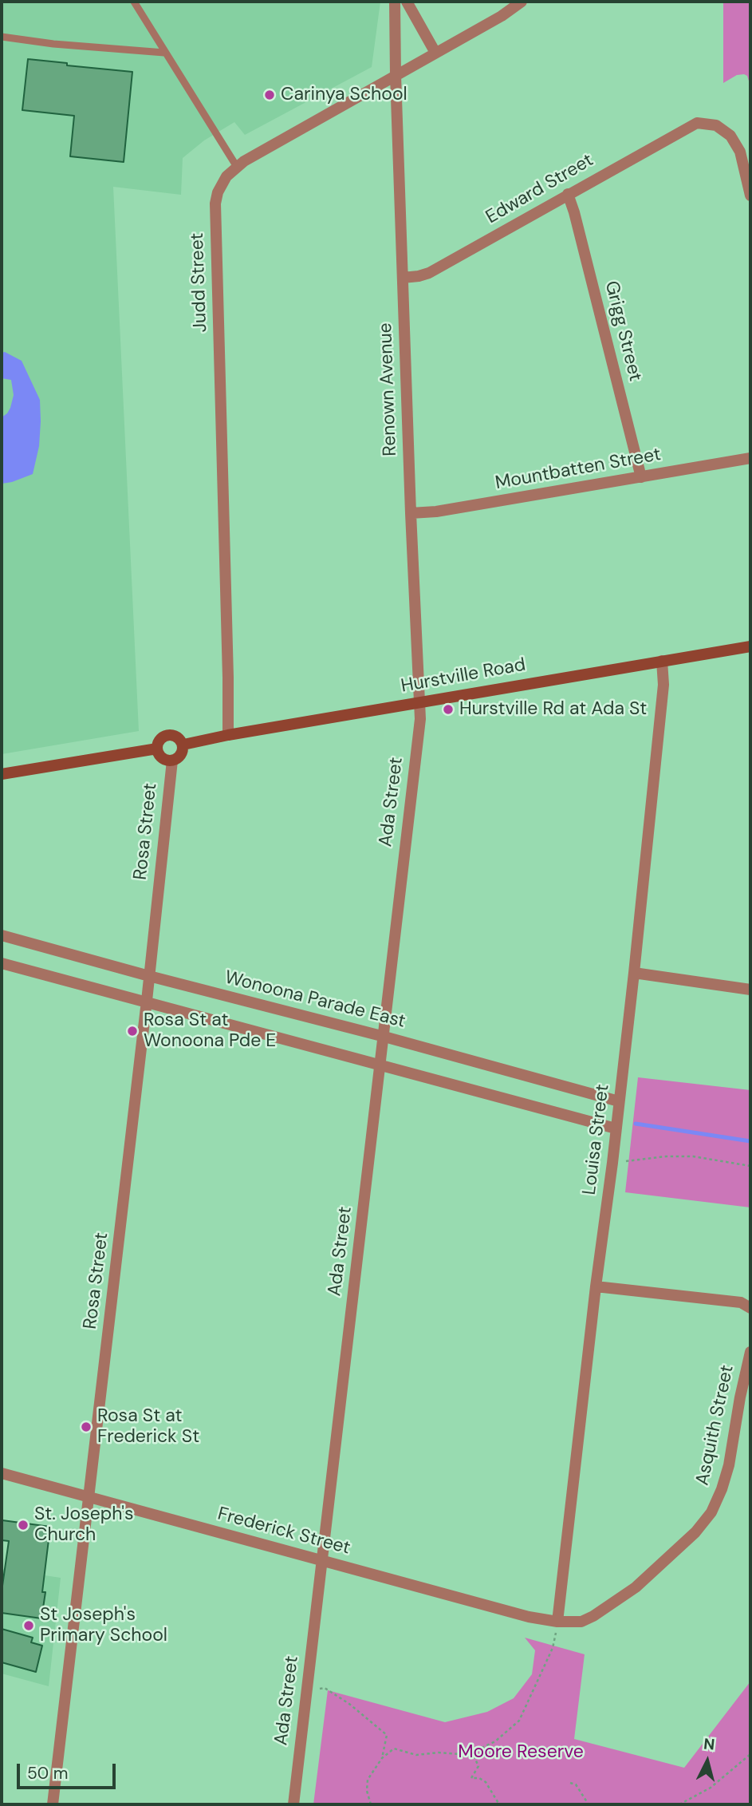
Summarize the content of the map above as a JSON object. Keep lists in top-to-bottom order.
{
  "streets": {
    "main road": ["Hurstville Road"],
    "street": [
      "Edward Street",
      "Judd Street",
      "Grigg Street",
      "Renown Avenue",
      "Mountbatten Street",
      "Ada Street",
      "Rosa Street",
      "Wonoona Parade East",
      "Louisa Street",
      "Asquith Street",
      "Frederick Street"
    ]
  },
  "crossings": [
    ["Edward Street", "Grigg Street"],
    ["Edward Street", "Renown Avenue"],
    ["Judd Street", "Renown Avenue"],
    ["Judd Street", "Hurstville Road"],
    ["Grigg Street", "Mountbatten Street"],
    ["Renown Avenue", "Mountbatten Street"],
    ["Renown Avenue", "Hurstville Road"],
    ["Renown Avenue", "Ada Street"],
    ["Hurstville Road", "Ada Street"],
    ["Hurstville Road", "Rosa Street"],
    ["Hurstville Road", "Louisa Street"],
    ["Ada Street", "Wonoona Parade East"],
    ["Ada Street", "Frederick Street"],
    ["Rosa Street", "Wonoona Parade East"],
    ["Rosa Street", "Frederick Street"],
    ["Wonoona Parade East", "Louisa Street"],
    ["Louisa Street", "Asquith Street"],
    ["Louisa Street", "Frederick Street"],
    ["Asquith Street", "Frederick Street"]
  ],
  "parks": ["Moore Reserve"],
  "places": [
    "Carinya School",
    "Hurstville Rd at Ada St",
    "Rosa St at Wonoona Pde E",
    "Rosa St at Frederick St",
    "St. Joseph's Church",
    "St Joseph's Primary School"
  ],
  "scale_bar": "50 m",
  "north": "top"
}
